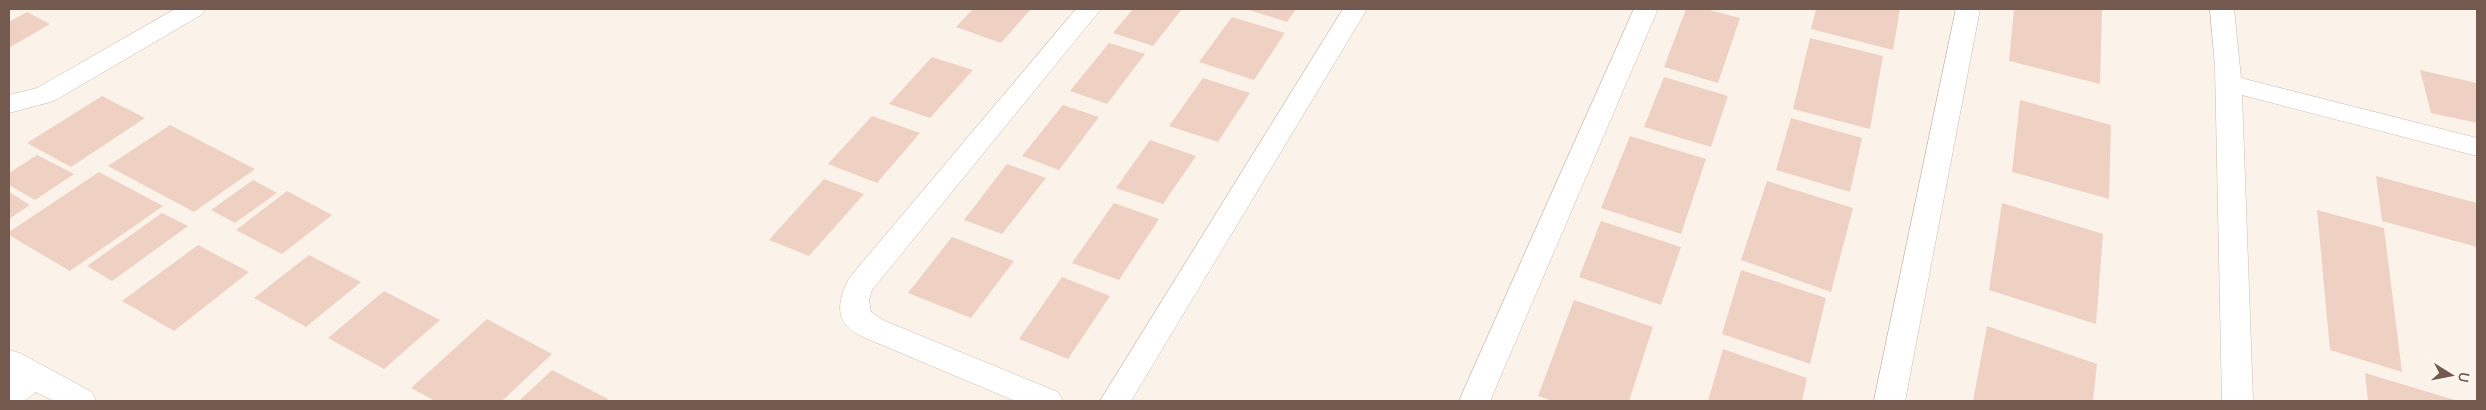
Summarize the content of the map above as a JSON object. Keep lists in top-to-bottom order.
{
  "north": "right"
}
